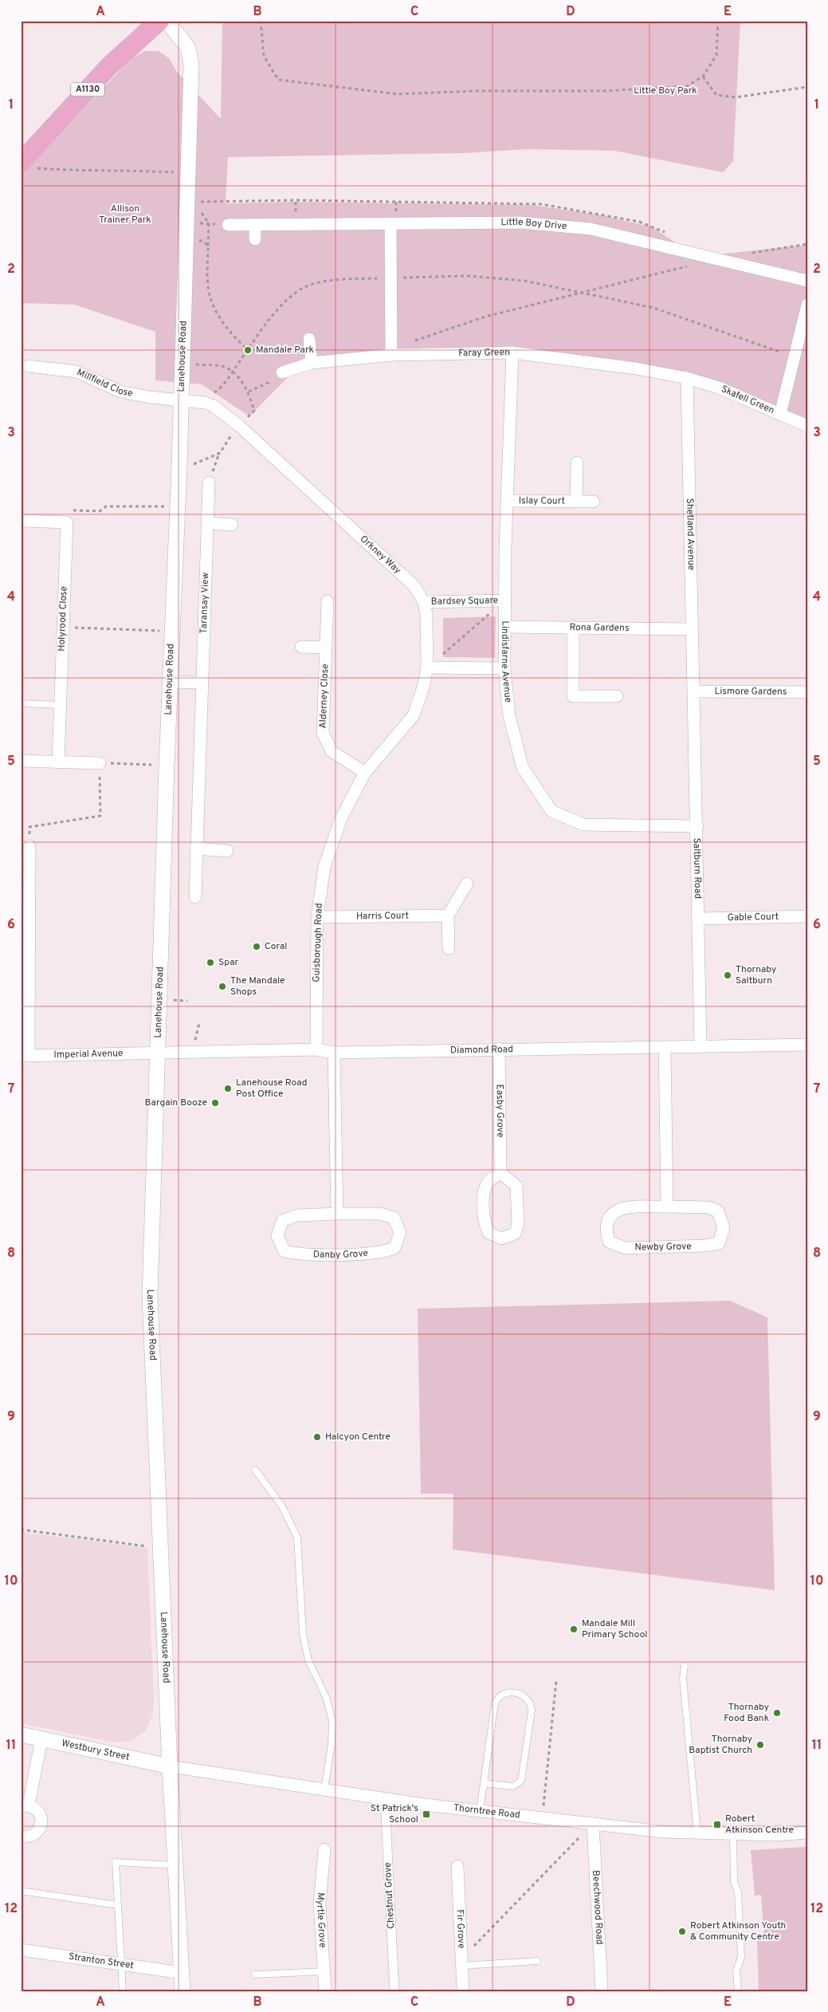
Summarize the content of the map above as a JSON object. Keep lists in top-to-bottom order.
{
  "streets": {
    "main road": ["A1130"],
    "street": [
      "Little Boy Drive",
      "Faray Green",
      "Lanehouse Road",
      "Millfield Close",
      "Skafell Green",
      "Islay Court",
      "Shetland Avenue",
      "Orkney Way",
      "Bardsey Square",
      "Taransay View",
      "Holyrood Close",
      "Rona Gardens",
      "Lindisfarne Avenue",
      "Lismore Gardens",
      "Alderney Close",
      "Saltburn Road",
      "Harris Court",
      "Gable Court",
      "Guisborough Road",
      "Diamond Road",
      "Imperial Avenue",
      "Easby Grove",
      "Newby Grove",
      "Danby Grove",
      "Westbury Street",
      "Thorntree Road",
      "Chestnut Grove",
      "Beechwood Road",
      "Myrtle Grove",
      "Fir Grove",
      "Stranton Street"
    ]
  },
  "crossings": [
    ["Faray Green", "Skafell Green"],
    ["Faray Green", "Shetland Avenue"],
    ["Faray Green", "Lindisfarne Avenue"],
    ["Lanehouse Road", "Millfield Close"],
    ["Lanehouse Road", "Orkney Way"],
    ["Lanehouse Road", "Diamond Road"],
    ["Lanehouse Road", "Imperial Avenue"],
    ["Lanehouse Road", "Westbury Street"],
    ["Lanehouse Road", "Thorntree Road"],
    ["Lanehouse Road", "Stranton Street"],
    ["Millfield Close", "Orkney Way"],
    ["Skafell Green", "Shetland Avenue"],
    ["Islay Court", "Lindisfarne Avenue"],
    ["Shetland Avenue", "Rona Gardens"],
    ["Shetland Avenue", "Lismore Gardens"],
    ["Shetland Avenue", "Saltburn Road"],
    ["Orkney Way", "Bardsey Square"],
    ["Orkney Way", "Alderney Close"],
    ["Orkney Way", "Guisborough Road"],
    ["Bardsey Square", "Lindisfarne Avenue"],
    ["Rona Gardens", "Lindisfarne Avenue"],
    ["Lindisfarne Avenue", "Saltburn Road"],
    ["Lismore Gardens", "Saltburn Road"],
    ["Alderney Close", "Guisborough Road"],
    ["Saltburn Road", "Gable Court"],
    ["Saltburn Road", "Diamond Road"],
    ["Harris Court", "Guisborough Road"],
    ["Guisborough Road", "Diamond Road"],
    ["Diamond Road", "Imperial Avenue"],
    ["Diamond Road", "Easby Grove"],
    ["Westbury Street", "Thorntree Road"],
    ["Thorntree Road", "Chestnut Grove"],
    ["Thorntree Road", "Beechwood Road"]
  ],
  "parks": ["Little Boy Park", "Allison Trainer Park"],
  "places": {
    "other": [
      "Mandale Park",
      "Coral",
      "Spar",
      "Thornaby Saltburn",
      "The Mandale Shops",
      "Lanehouse Road Post Office",
      "Bargain Booze",
      "Halcyon Centre",
      "Mandale Mill Primary School",
      "Thornaby Food Bank",
      "Thornaby Baptist Church",
      "Robert Atkinson Youth & Community Centre"
    ],
    "transit": ["St Patrick's School", "Robert Atkinson Centre"]
  },
  "grid": {
    "columns": [
      "A",
      "B",
      "C",
      "D",
      "E"
    ],
    "rows": [
      "1",
      "2",
      "3",
      "4",
      "5",
      "6",
      "7",
      "8",
      "9",
      "10",
      "11",
      "12"
    ]
  }
}
